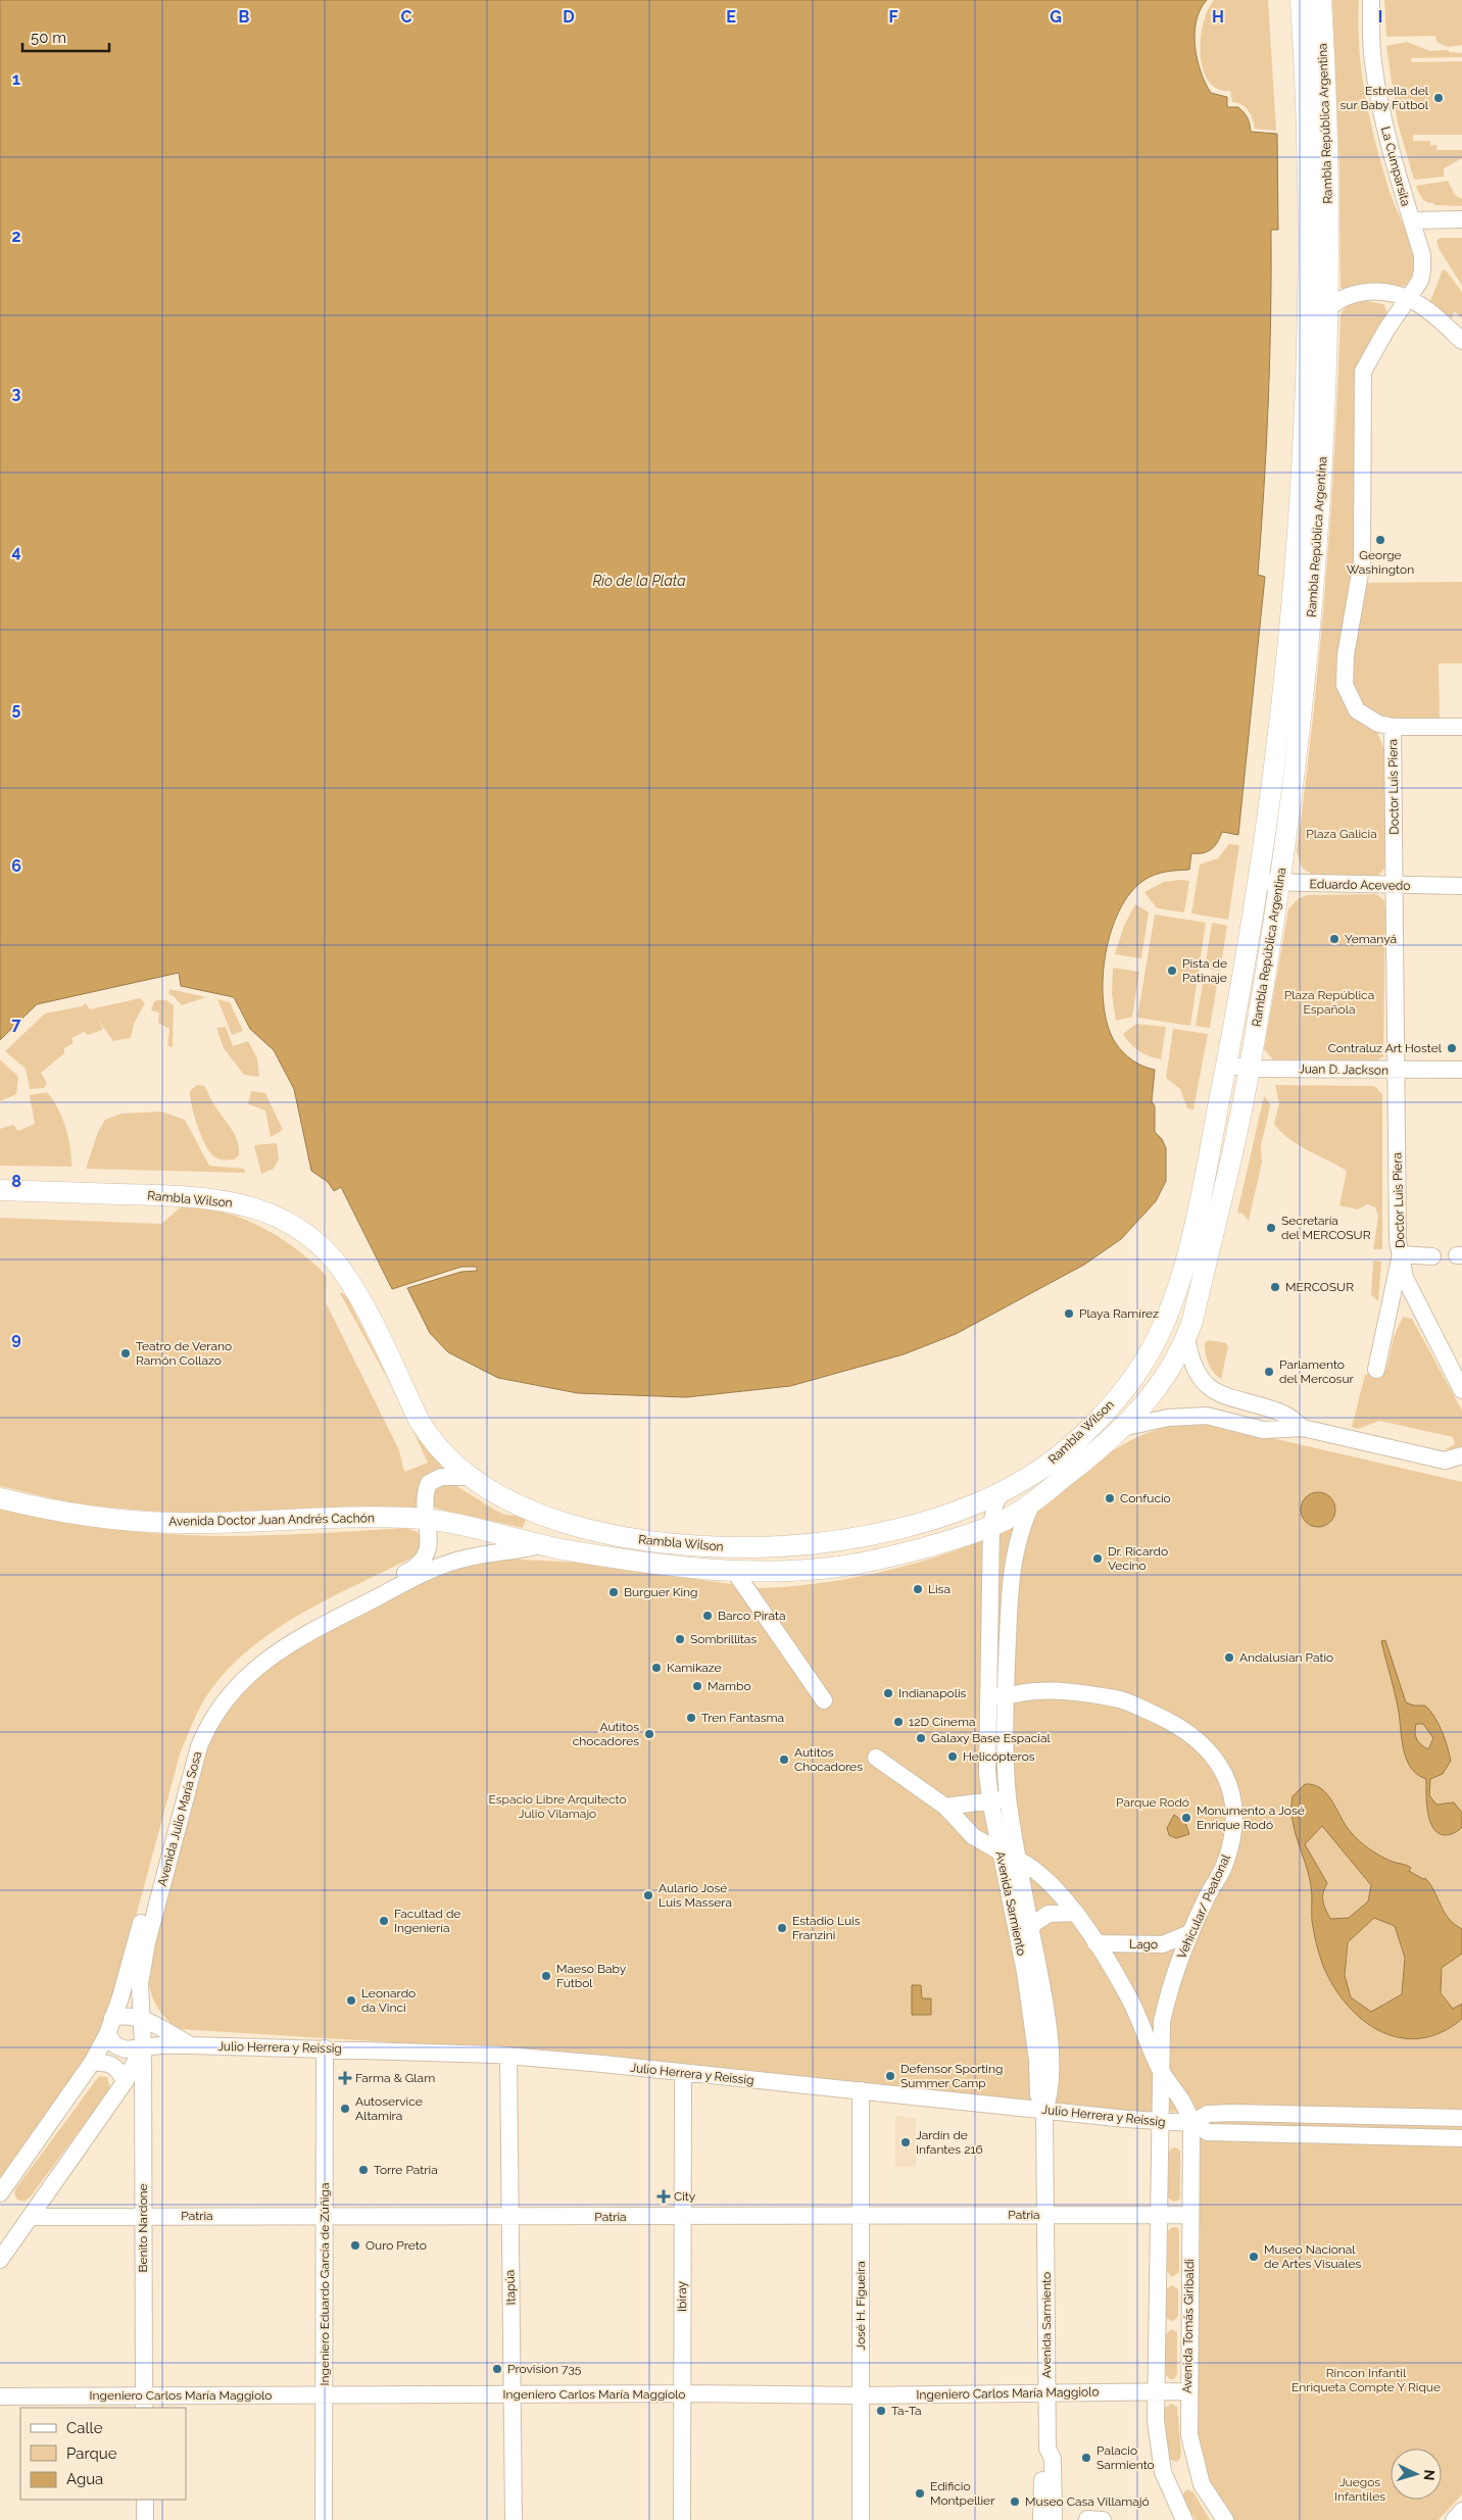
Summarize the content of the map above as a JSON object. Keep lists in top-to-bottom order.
{
  "streets": {
    "main road": ["Rambla República Argentina", "Rambla Wilson", "Avenida Doctor Juan Andrés Cachón"],
    "street": [
      "La Cumparsita",
      "Doctor Luis Piera",
      "Eduardo Acevedo",
      "Juan D. Jackson",
      "Avenida Julio María Sosa",
      "Avenida Sarmiento",
      "Vehicular/ Peatonal",
      "Lago",
      "Julio Herrera y Reissig",
      "Patria",
      "Benito Nardone",
      "Ingeniero Eduardo García de Zúñiga",
      "Itapúa",
      "Ibiray",
      "José H. Figueira",
      "Avenida Tomás Giribaldi",
      "Ingeniero Carlos María Maggiolo"
    ]
  },
  "crossings": [
    ["Rambla República Argentina", "Eduardo Acevedo"],
    ["Rambla República Argentina", "Juan D. Jackson"],
    ["Rambla República Argentina", "Rambla Wilson"],
    ["La Cumparsita", "Doctor Luis Piera"],
    ["Doctor Luis Piera", "Eduardo Acevedo"],
    ["Doctor Luis Piera", "Juan D. Jackson"],
    ["Juan D. Jackson", "Rambla Wilson"],
    ["Rambla Wilson", "Avenida Doctor Juan Andrés Cachón"],
    ["Rambla Wilson", "Avenida Julio María Sosa"],
    ["Rambla Wilson", "Avenida Sarmiento"],
    ["Avenida Doctor Juan Andrés Cachón", "Avenida Julio María Sosa"],
    ["Avenida Julio María Sosa", "Julio Herrera y Reissig"],
    ["Avenida Julio María Sosa", "Patria"],
    ["Avenida Julio María Sosa", "Benito Nardone"],
    ["Avenida Sarmiento", "Vehicular/ Peatonal"],
    ["Avenida Sarmiento", "Julio Herrera y Reissig"],
    ["Avenida Sarmiento", "Patria"],
    ["Avenida Sarmiento", "Ingeniero Carlos María Maggiolo"],
    ["Vehicular/ Peatonal", "Lago"],
    ["Vehicular/ Peatonal", "Julio Herrera y Reissig"],
    ["Julio Herrera y Reissig", "Benito Nardone"],
    ["Julio Herrera y Reissig", "Ingeniero Eduardo García de Zúñiga"],
    ["Julio Herrera y Reissig", "Itapúa"],
    ["Julio Herrera y Reissig", "Ibiray"],
    ["Julio Herrera y Reissig", "José H. Figueira"],
    ["Julio Herrera y Reissig", "Avenida Tomás Giribaldi"],
    ["Patria", "Benito Nardone"],
    ["Patria", "Ingeniero Eduardo García de Zúñiga"],
    ["Patria", "Itapúa"],
    ["Patria", "Ibiray"],
    ["Patria", "José H. Figueira"],
    ["Patria", "Avenida Tomás Giribaldi"],
    ["Benito Nardone", "Ingeniero Carlos María Maggiolo"],
    ["Ingeniero Eduardo García de Zúñiga", "Ingeniero Carlos María Maggiolo"],
    ["Itapúa", "Ingeniero Carlos María Maggiolo"],
    ["Ibiray", "Ingeniero Carlos María Maggiolo"],
    ["José H. Figueira", "Ingeniero Carlos María Maggiolo"],
    ["Avenida Tomás Giribaldi", "Ingeniero Carlos María Maggiolo"]
  ],
  "water": ["Río de la Plata"],
  "parks": [
    "Plaza Galicia",
    "Plaza República Española",
    "Espacio Libre Arquitecto Julio Vilamajo",
    "Parque Rodó",
    "Rincon Infantil Enriqueta Compte Y Rique",
    "Juegos Infantiles"
  ],
  "places": {
    "other": [
      "Estrella del sur Baby Fútbol",
      "George Washington",
      "Yemanyá",
      "Pista de Patinaje",
      "Contraluz Art Hostel",
      "Secretaría del MERCOSUR",
      "MERCOSUR",
      "Playa Ramírez",
      "Teatro de Verano Ramón Collazo",
      "Parlamento del Mercosur",
      "Confucio",
      "Dr. Ricardo Vecino",
      "Lisa",
      "Burguer King",
      "Barco Pirata",
      "Sombrillitas",
      "Andalusian Patio",
      "Kamikaze",
      "Mambo",
      "Indianapolis",
      "Tren Fantasma",
      "12D Cinema",
      "Autitos chocadores",
      "Galaxy Base Espacial",
      "Helicópteros",
      "Autitos Chocadores",
      "Monumento a José Enrique Rodó",
      "Aulario José Luis Massera",
      "Facultad de Ingeniería",
      "Estadio Luis Franzini",
      "Maeso Baby Fútbol",
      "Leonardo da Vinci",
      "Defensor Sporting Summer Camp",
      "Autoservice Altamira",
      "Jardín de Infantes 216",
      "Torre Patria",
      "Ouro Preto",
      "Museo Nacional de Artes Visuales",
      "Provision 735",
      "Ta-Ta",
      "Palacio Sarmiento",
      "Edificio Montpellier",
      "Museo Casa Villamajó"
    ],
    "health": ["Farma & Glam", "City"]
  },
  "legend": ["Calle", "Parque", "Agua"],
  "scale_bar": "50 m",
  "north": "right",
  "grid": {
    "columns": [
      "B",
      "C",
      "D",
      "E",
      "F",
      "G",
      "H",
      "I"
    ],
    "rows": [
      "1",
      "2",
      "3",
      "4",
      "5",
      "6",
      "7",
      "8",
      "9"
    ]
  }
}
